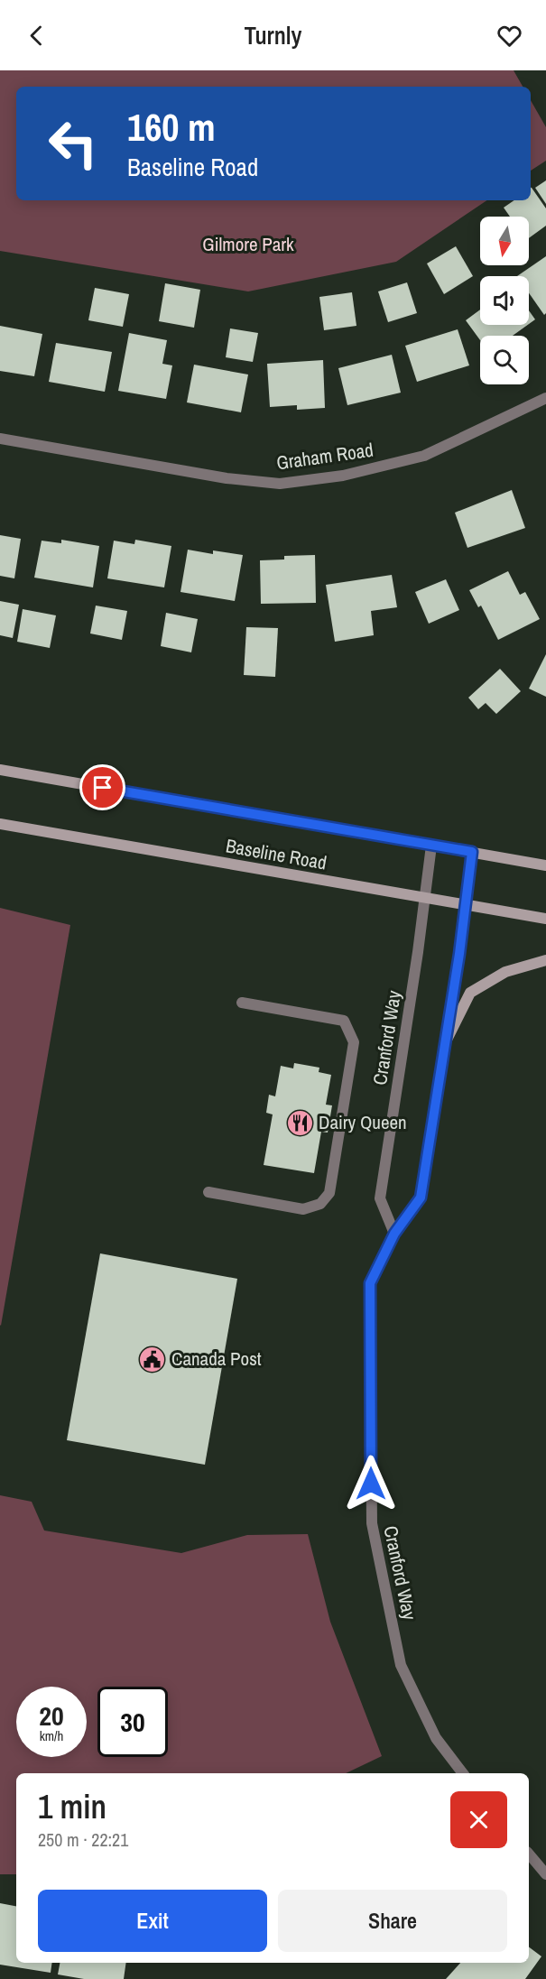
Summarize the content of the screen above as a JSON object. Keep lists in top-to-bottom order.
{
  "streets": {
    "main road": ["Baseline Road"],
    "street": ["Graham Road", "Cranford Way"]
  },
  "crossings": [
    ["Baseline Road", "Cranford Way"]
  ],
  "parks": ["Gilmore Park"],
  "places": {
    "restaurant": ["Dairy Queen"],
    "public building": ["Canada Post"]
  },
  "north": "bottom",
  "page": {
    "header": "Turnly",
    "turn": ["160 m", "Baseline Road"],
    "speed": "20 km/h",
    "limit": "30",
    "heading": ["1 min", "250 m · 22:21"],
    "buttons": ["Exit", "Share"]
  }
}
